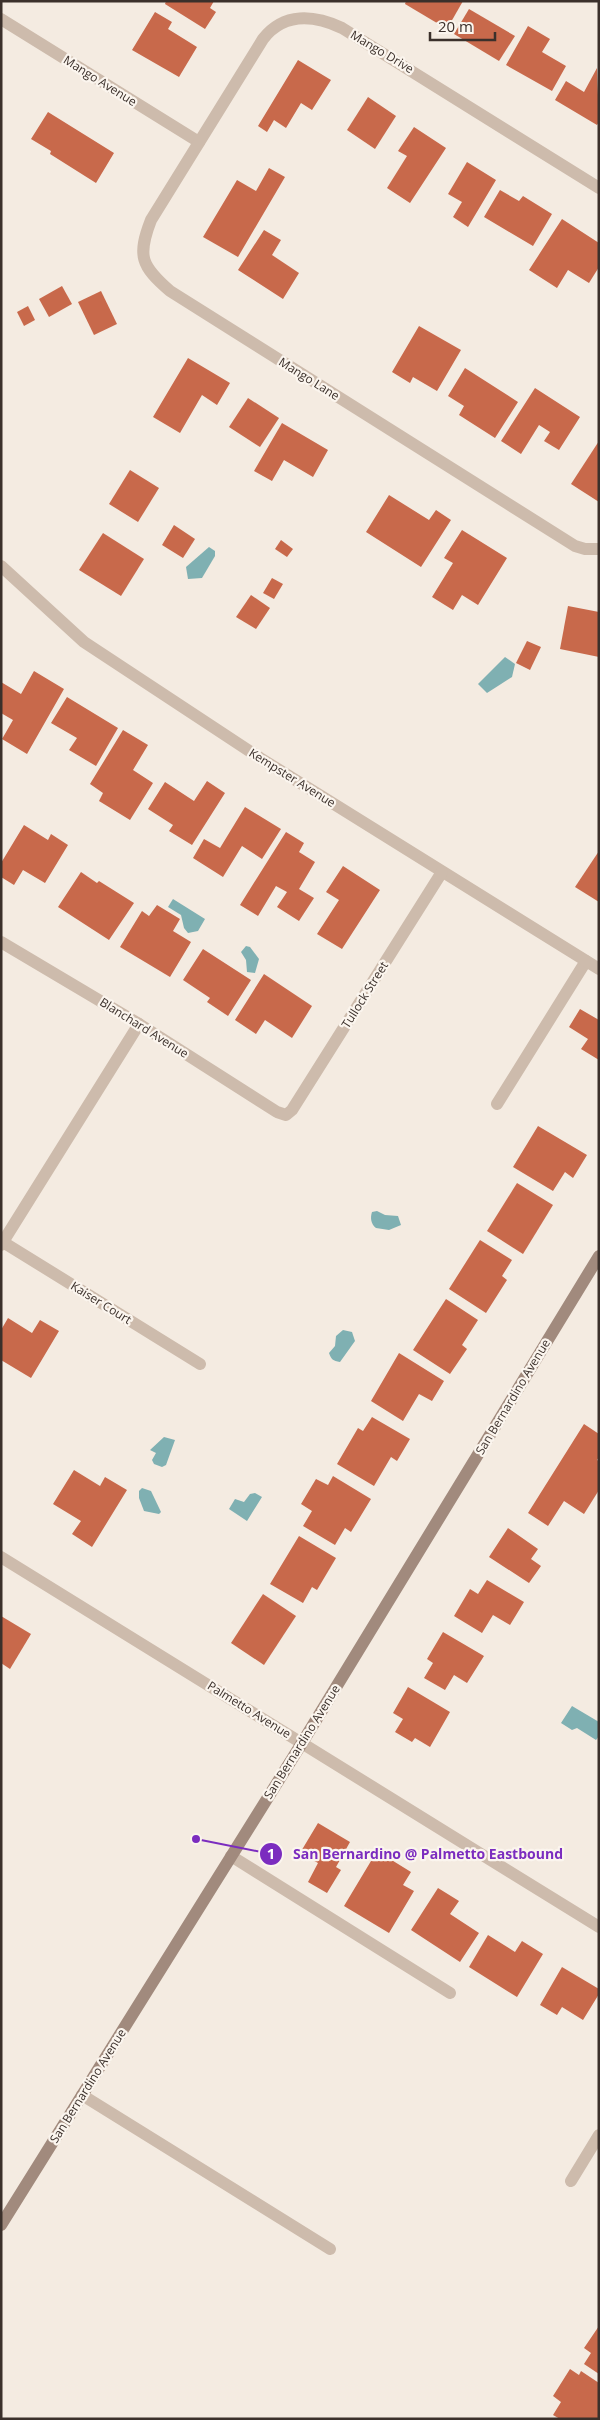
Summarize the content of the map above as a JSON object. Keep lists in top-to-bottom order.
{
  "streets": {
    "main road": ["San Bernardino Avenue"],
    "street": [
      "Mango Drive",
      "Mango Avenue",
      "Mango Lane",
      "Kempster Avenue",
      "Tullock Street",
      "Blanchard Avenue",
      "Kaiser Court",
      "Palmetto Avenue"
    ]
  },
  "crossings": [
    ["Mango Drive", "Mango Avenue"],
    ["Mango Drive", "Mango Lane"],
    ["Mango Avenue", "Mango Lane"],
    ["Kempster Avenue", "Tullock Street"],
    ["Tullock Street", "Blanchard Avenue"],
    ["San Bernardino Avenue", "Palmetto Avenue"]
  ],
  "places": ["San Bernardino @ Palmetto Eastbound"],
  "scale_bar": "20 m"
}
